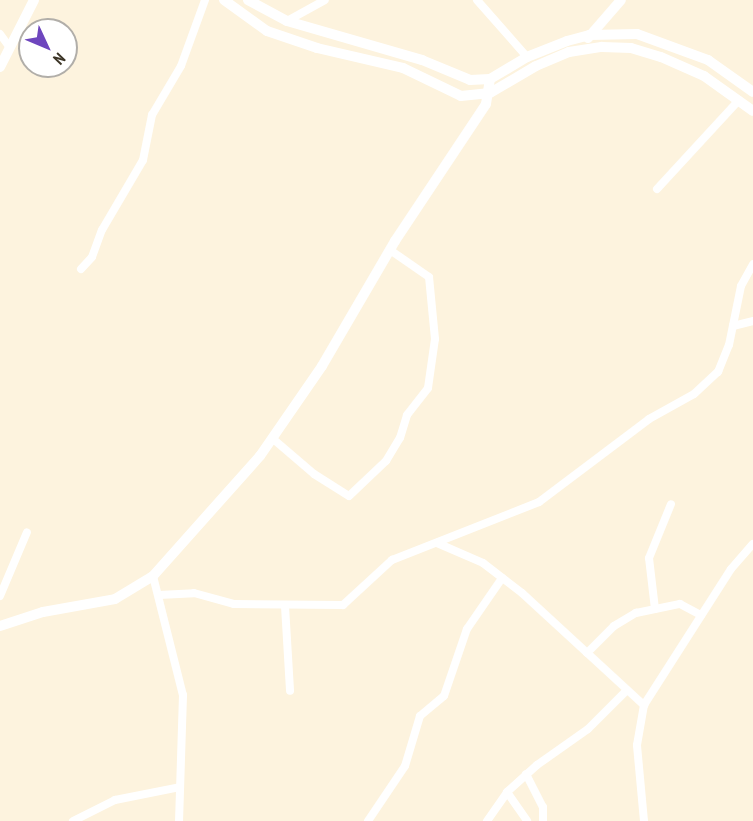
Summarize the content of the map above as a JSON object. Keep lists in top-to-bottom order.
{
  "north": "bottom right"
}
